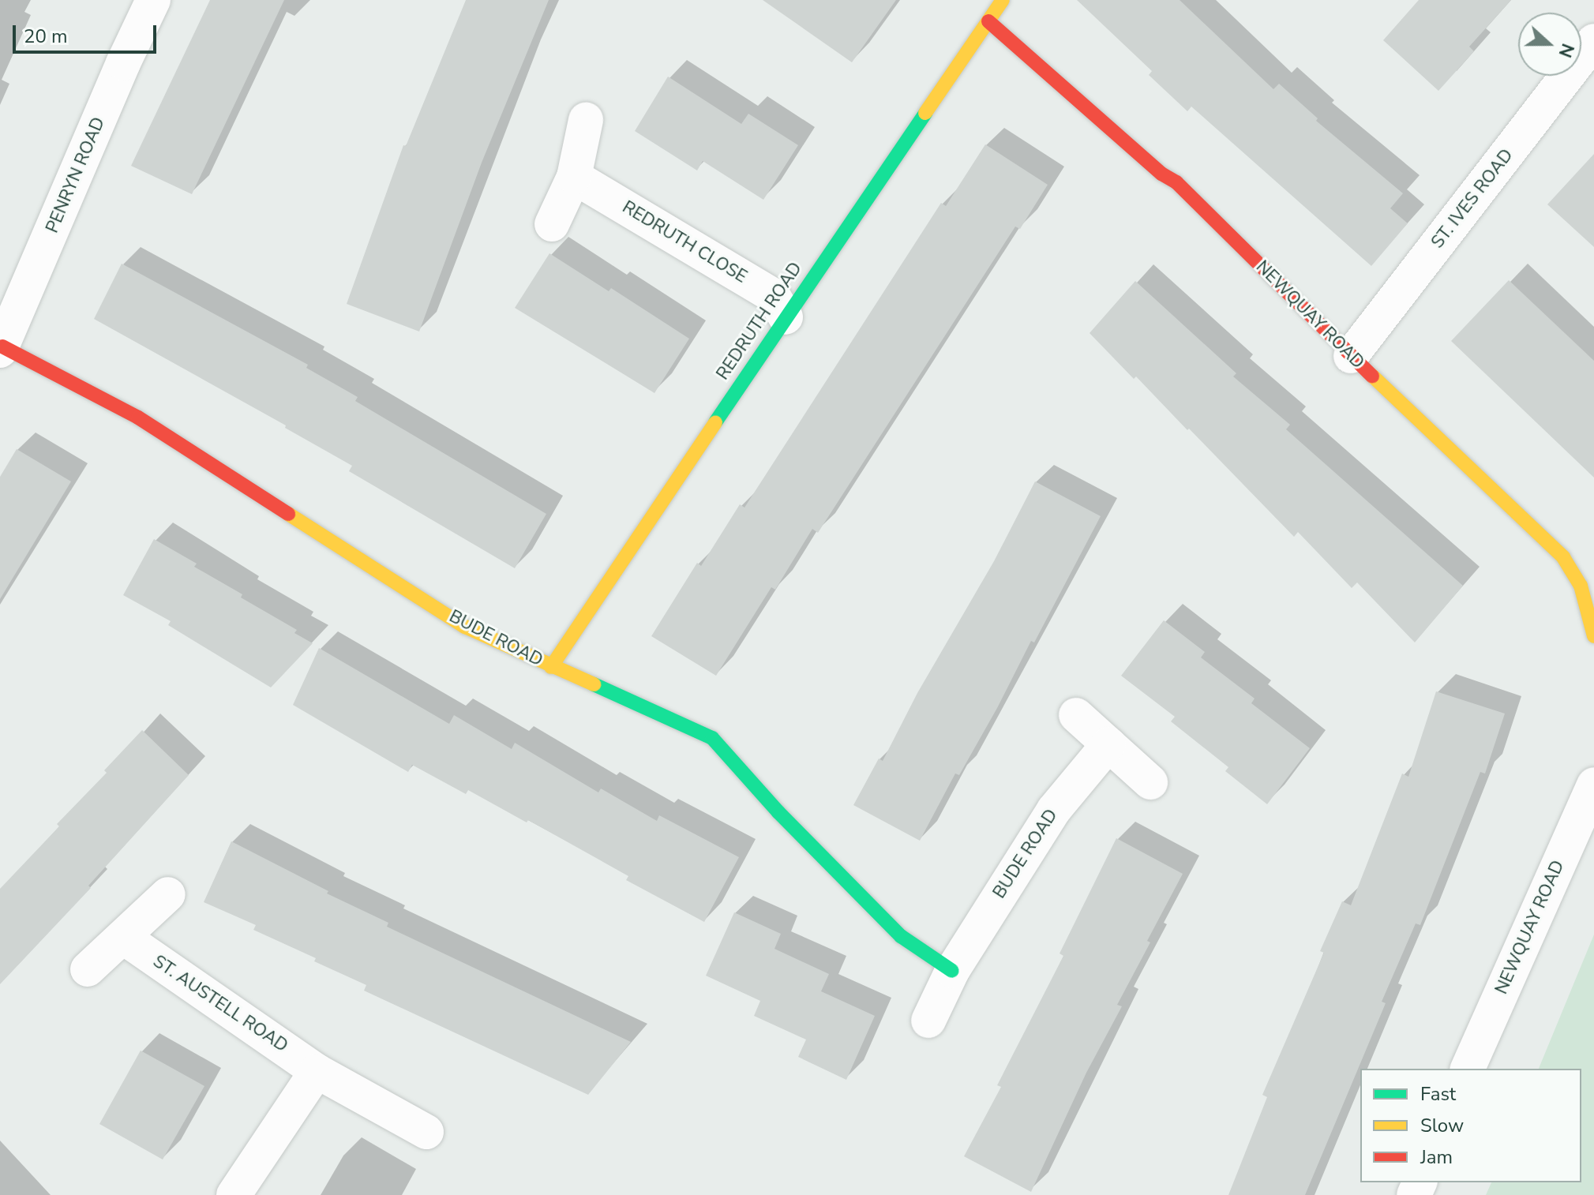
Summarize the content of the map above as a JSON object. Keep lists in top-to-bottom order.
{
  "streets": {
    "street": [
      "PENRYN ROAD",
      "ST. IVES ROAD",
      "REDRUTH CLOSE",
      "NEWQUAY ROAD",
      "REDRUTH ROAD",
      "BUDE ROAD",
      "ST. AUSTELL ROAD"
    ]
  },
  "crossings": [
    ["PENRYN ROAD", "BUDE ROAD"],
    ["ST. IVES ROAD", "NEWQUAY ROAD"],
    ["REDRUTH CLOSE", "REDRUTH ROAD"],
    ["NEWQUAY ROAD", "REDRUTH ROAD"],
    ["REDRUTH ROAD", "BUDE ROAD"]
  ],
  "legend": ["Fast", "Slow", "Jam"],
  "scale_bar": "20 m",
  "north": "right"
}
